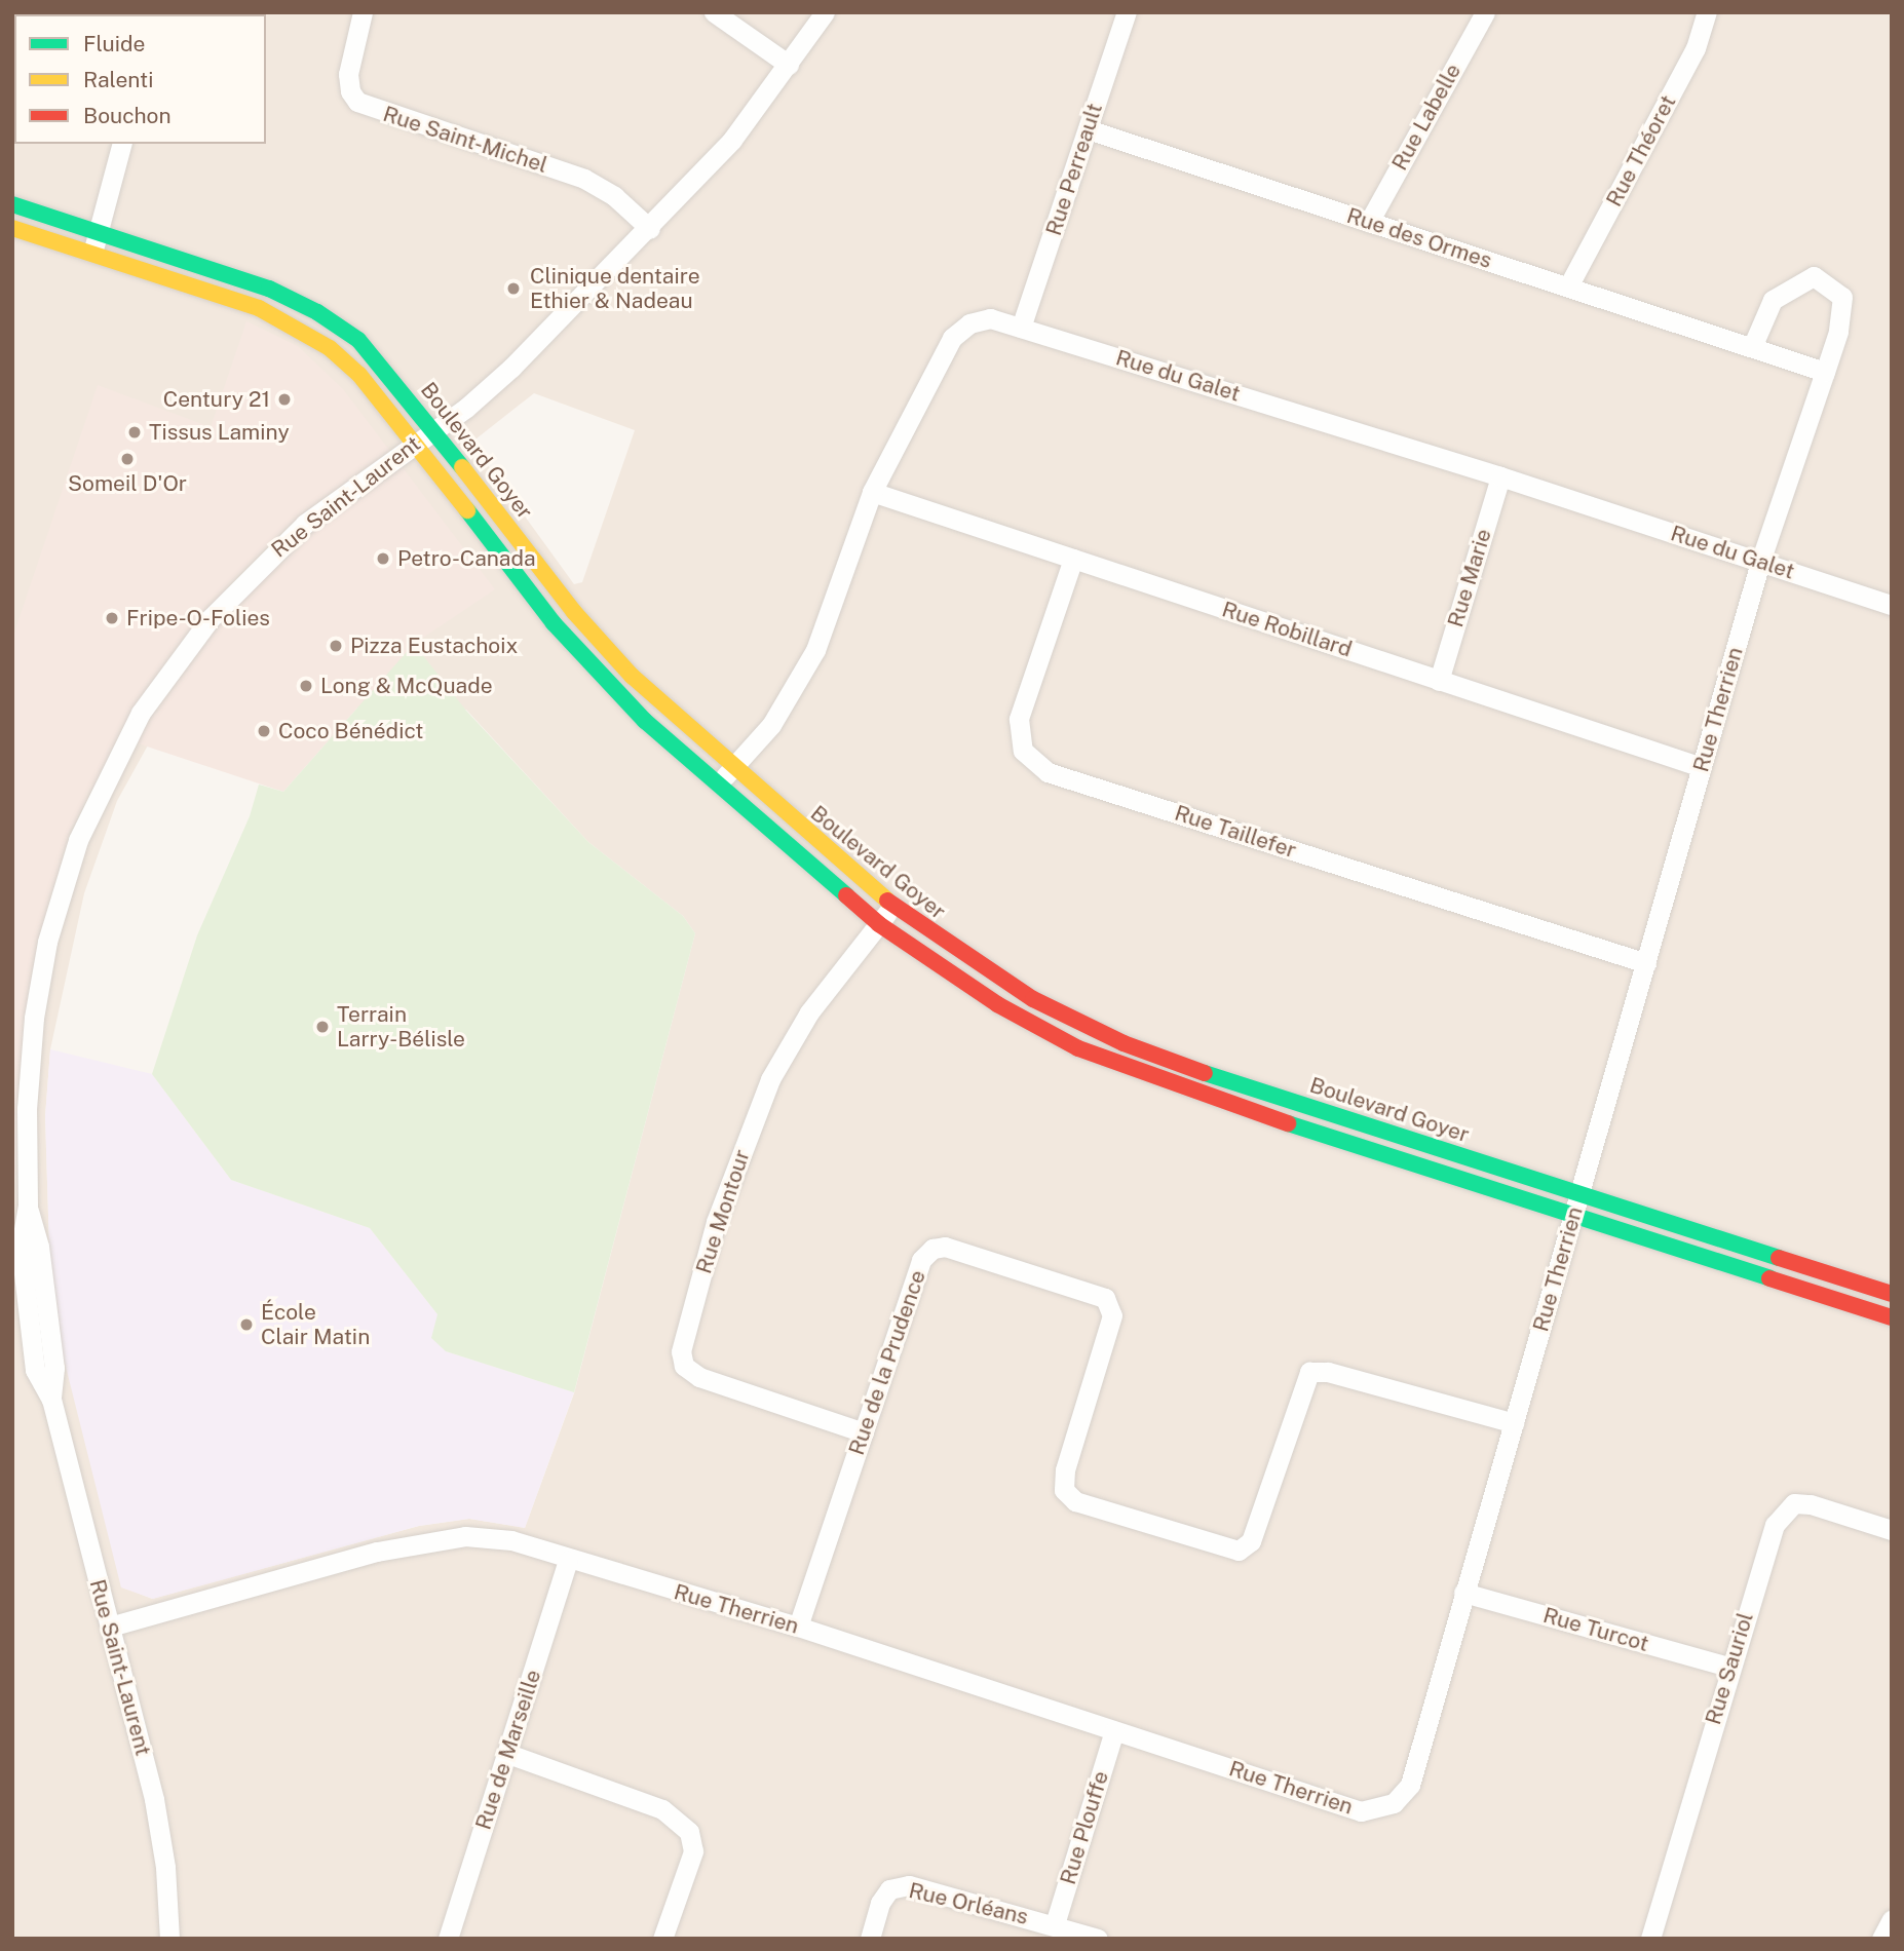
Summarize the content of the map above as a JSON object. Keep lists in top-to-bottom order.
{
  "streets": {
    "street": [
      "Rue Labelle",
      "Rue Saint-Michel",
      "Rue Théoret",
      "Rue Perreault",
      "Rue des Ormes",
      "Rue du Galet",
      "Boulevard Goyer",
      "Rue Saint-Laurent",
      "Rue Marie",
      "Rue Robillard",
      "Rue Therrien",
      "Rue Taillefer",
      "Rue Montour",
      "Rue de la Prudence",
      "Rue Turcot",
      "Rue Sauriol",
      "Rue de Marseille",
      "Rue Plouffe",
      "Rue Orléans"
    ]
  },
  "crossings": [
    ["Rue Labelle", "Rue des Ormes"],
    ["Rue Saint-Michel", "Rue Saint-Laurent"],
    ["Rue Théoret", "Rue des Ormes"],
    ["Rue Perreault", "Rue des Ormes"],
    ["Rue Perreault", "Rue du Galet"],
    ["Rue du Galet", "Boulevard Goyer"],
    ["Rue du Galet", "Rue Marie"],
    ["Rue du Galet", "Rue Robillard"],
    ["Rue du Galet", "Rue Therrien"],
    ["Boulevard Goyer", "Rue Saint-Laurent"],
    ["Boulevard Goyer", "Rue Therrien"],
    ["Boulevard Goyer", "Rue Montour"],
    ["Rue Saint-Laurent", "Rue Therrien"],
    ["Rue Marie", "Rue Robillard"],
    ["Rue Robillard", "Rue Therrien"],
    ["Rue Robillard", "Rue Taillefer"],
    ["Rue Therrien", "Rue Taillefer"],
    ["Rue Therrien", "Rue de la Prudence"],
    ["Rue Therrien", "Rue Turcot"],
    ["Rue Therrien", "Rue de Marseille"],
    ["Rue Therrien", "Rue Plouffe"],
    ["Rue Montour", "Rue de la Prudence"],
    ["Rue Turcot", "Rue Sauriol"],
    ["Rue Plouffe", "Rue Orléans"]
  ],
  "places": [
    "Clinique dentaire Ethier & Nadeau",
    "Century 21",
    "Tissus Laminy",
    "Someil D'Or",
    "Petro-Canada",
    "Fripe-O-Folies",
    "Pizza Eustachoix",
    "Long & McQuade",
    "Coco Bénédict",
    "Terrain Larry-Bélisle",
    "École Clair Matin"
  ],
  "legend": ["Fluide", "Ralenti", "Bouchon"]
}
